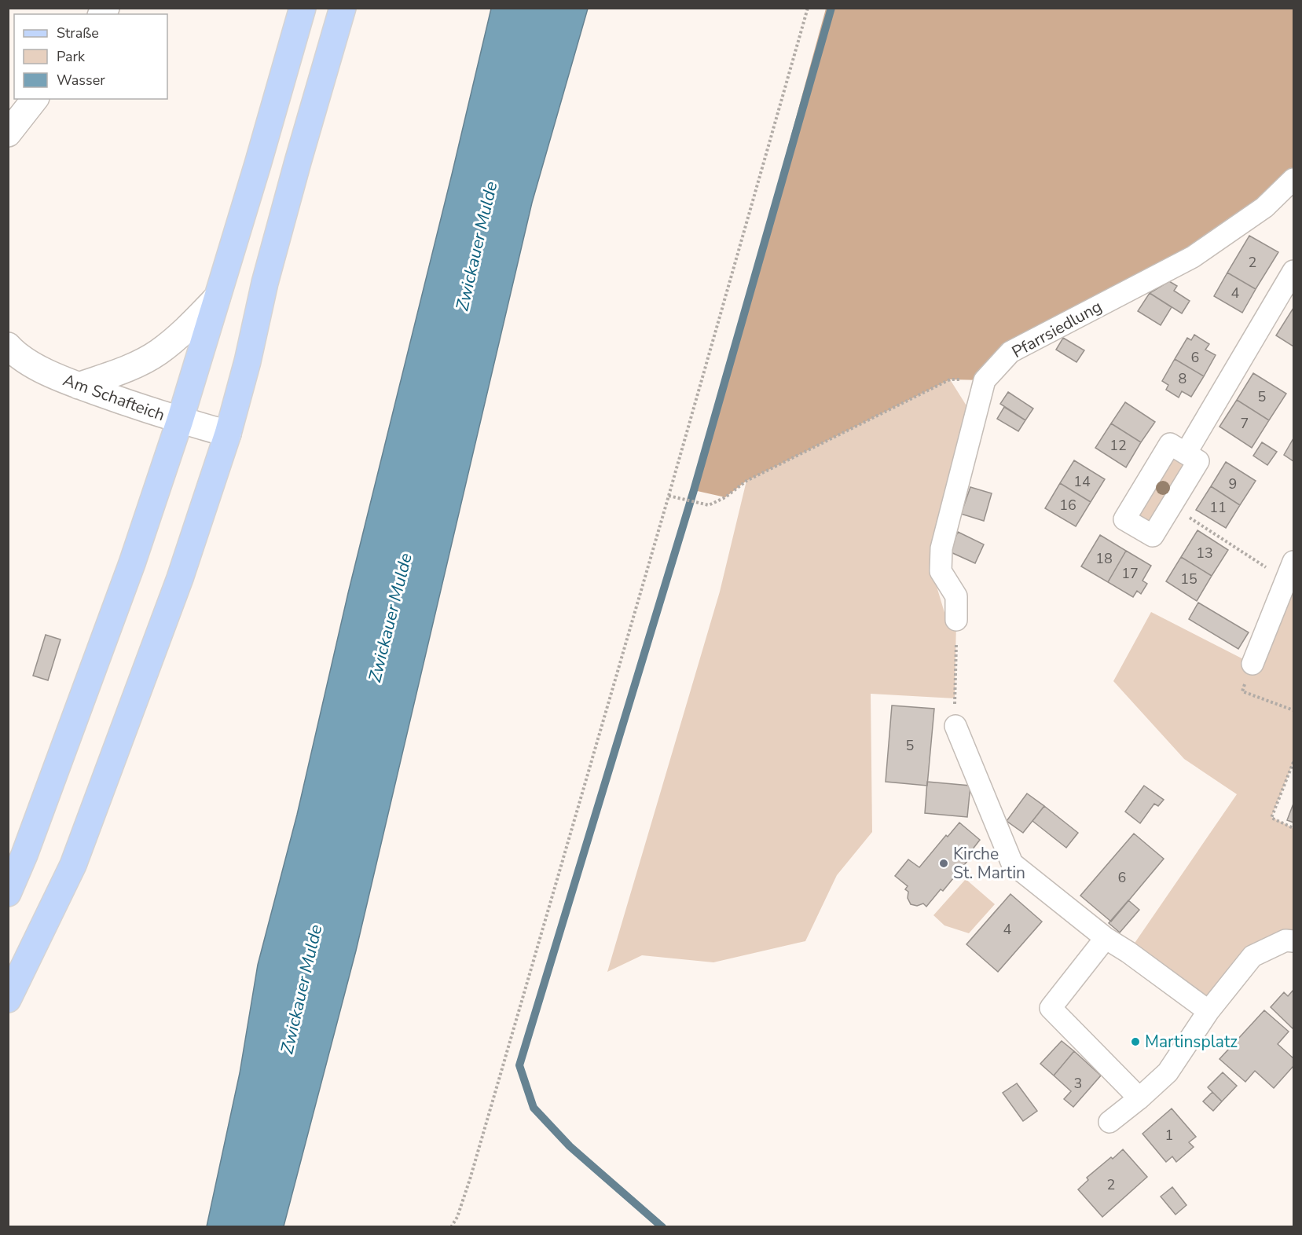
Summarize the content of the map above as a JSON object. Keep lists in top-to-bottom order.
{
  "streets": {
    "street": ["Pfarrsiedlung", "Am Schafteich"]
  },
  "water": ["Zwickauer Mulde"],
  "places": ["Kirche St. Martin", "Martinsplatz"],
  "house_numbers": [
    "2",
    "4",
    "6",
    "8",
    "5",
    "7",
    "12",
    "14",
    "9",
    "16",
    "11",
    "13",
    "18",
    "17",
    "15",
    "5",
    "6",
    "4",
    "3",
    "1",
    "2"
  ],
  "legend": ["Straße", "Park", "Wasser"]
}
